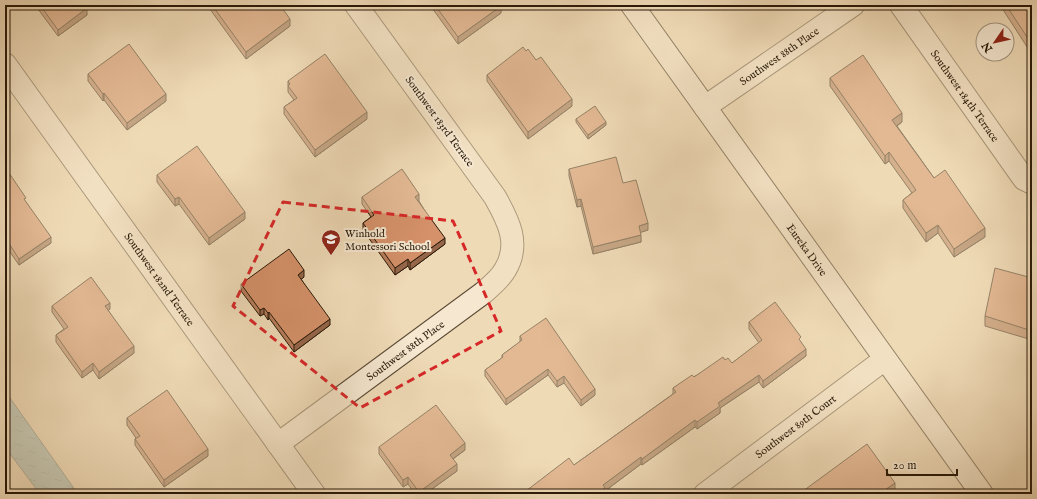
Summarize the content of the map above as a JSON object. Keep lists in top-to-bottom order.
{
  "streets": {
    "street": [
      "Southwest 88th Place",
      "Southwest 184th Terrace",
      "Southwest 183rd Terrace",
      "Eureka Drive",
      "Southwest 182nd Terrace",
      "Southwest 89th Court"
    ]
  },
  "crossings": [
    ["Southwest 88th Place", "Southwest 183rd Terrace"],
    ["Southwest 88th Place", "Eureka Drive"],
    ["Southwest 88th Place", "Southwest 182nd Terrace"],
    ["Eureka Drive", "Southwest 89th Court"]
  ],
  "places": {
    "school or university": ["Winhold Montessori School"]
  },
  "scale_bar": "20 m",
  "north": "bottom left"
}
